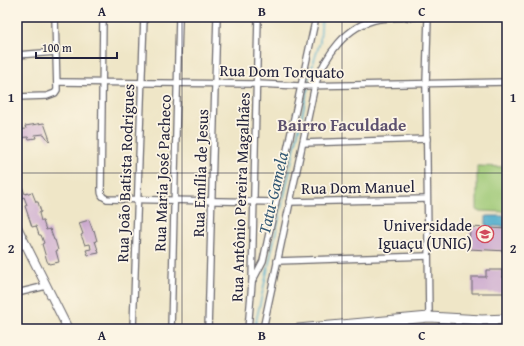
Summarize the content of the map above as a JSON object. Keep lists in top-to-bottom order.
{
  "streets": {
    "street": [
      "Rua Dom Torquato",
      "Rua João Batista Rodrigues",
      "Rua Maria José Pacheco",
      "Rua Emília de Jesus",
      "Rua Dom Manuel",
      "Rua Antônio Pereira Magalhães"
    ]
  },
  "crossings": [
    ["Rua Dom Torquato", "Rua João Batista Rodrigues"],
    ["Rua Dom Torquato", "Rua Maria José Pacheco"],
    ["Rua Dom Torquato", "Rua Emília de Jesus"],
    ["Rua Dom Torquato", "Rua Antônio Pereira Magalhães"]
  ],
  "districts": ["Bairro Faculdade"],
  "water": ["Tatu-Gamela"],
  "places": {
    "school or university": ["Universidade Iguaçu (UNIG)"]
  },
  "scale_bar": "100 m",
  "grid": {
    "columns": ["A", "B", "C"],
    "rows": ["1", "2"]
  }
}
